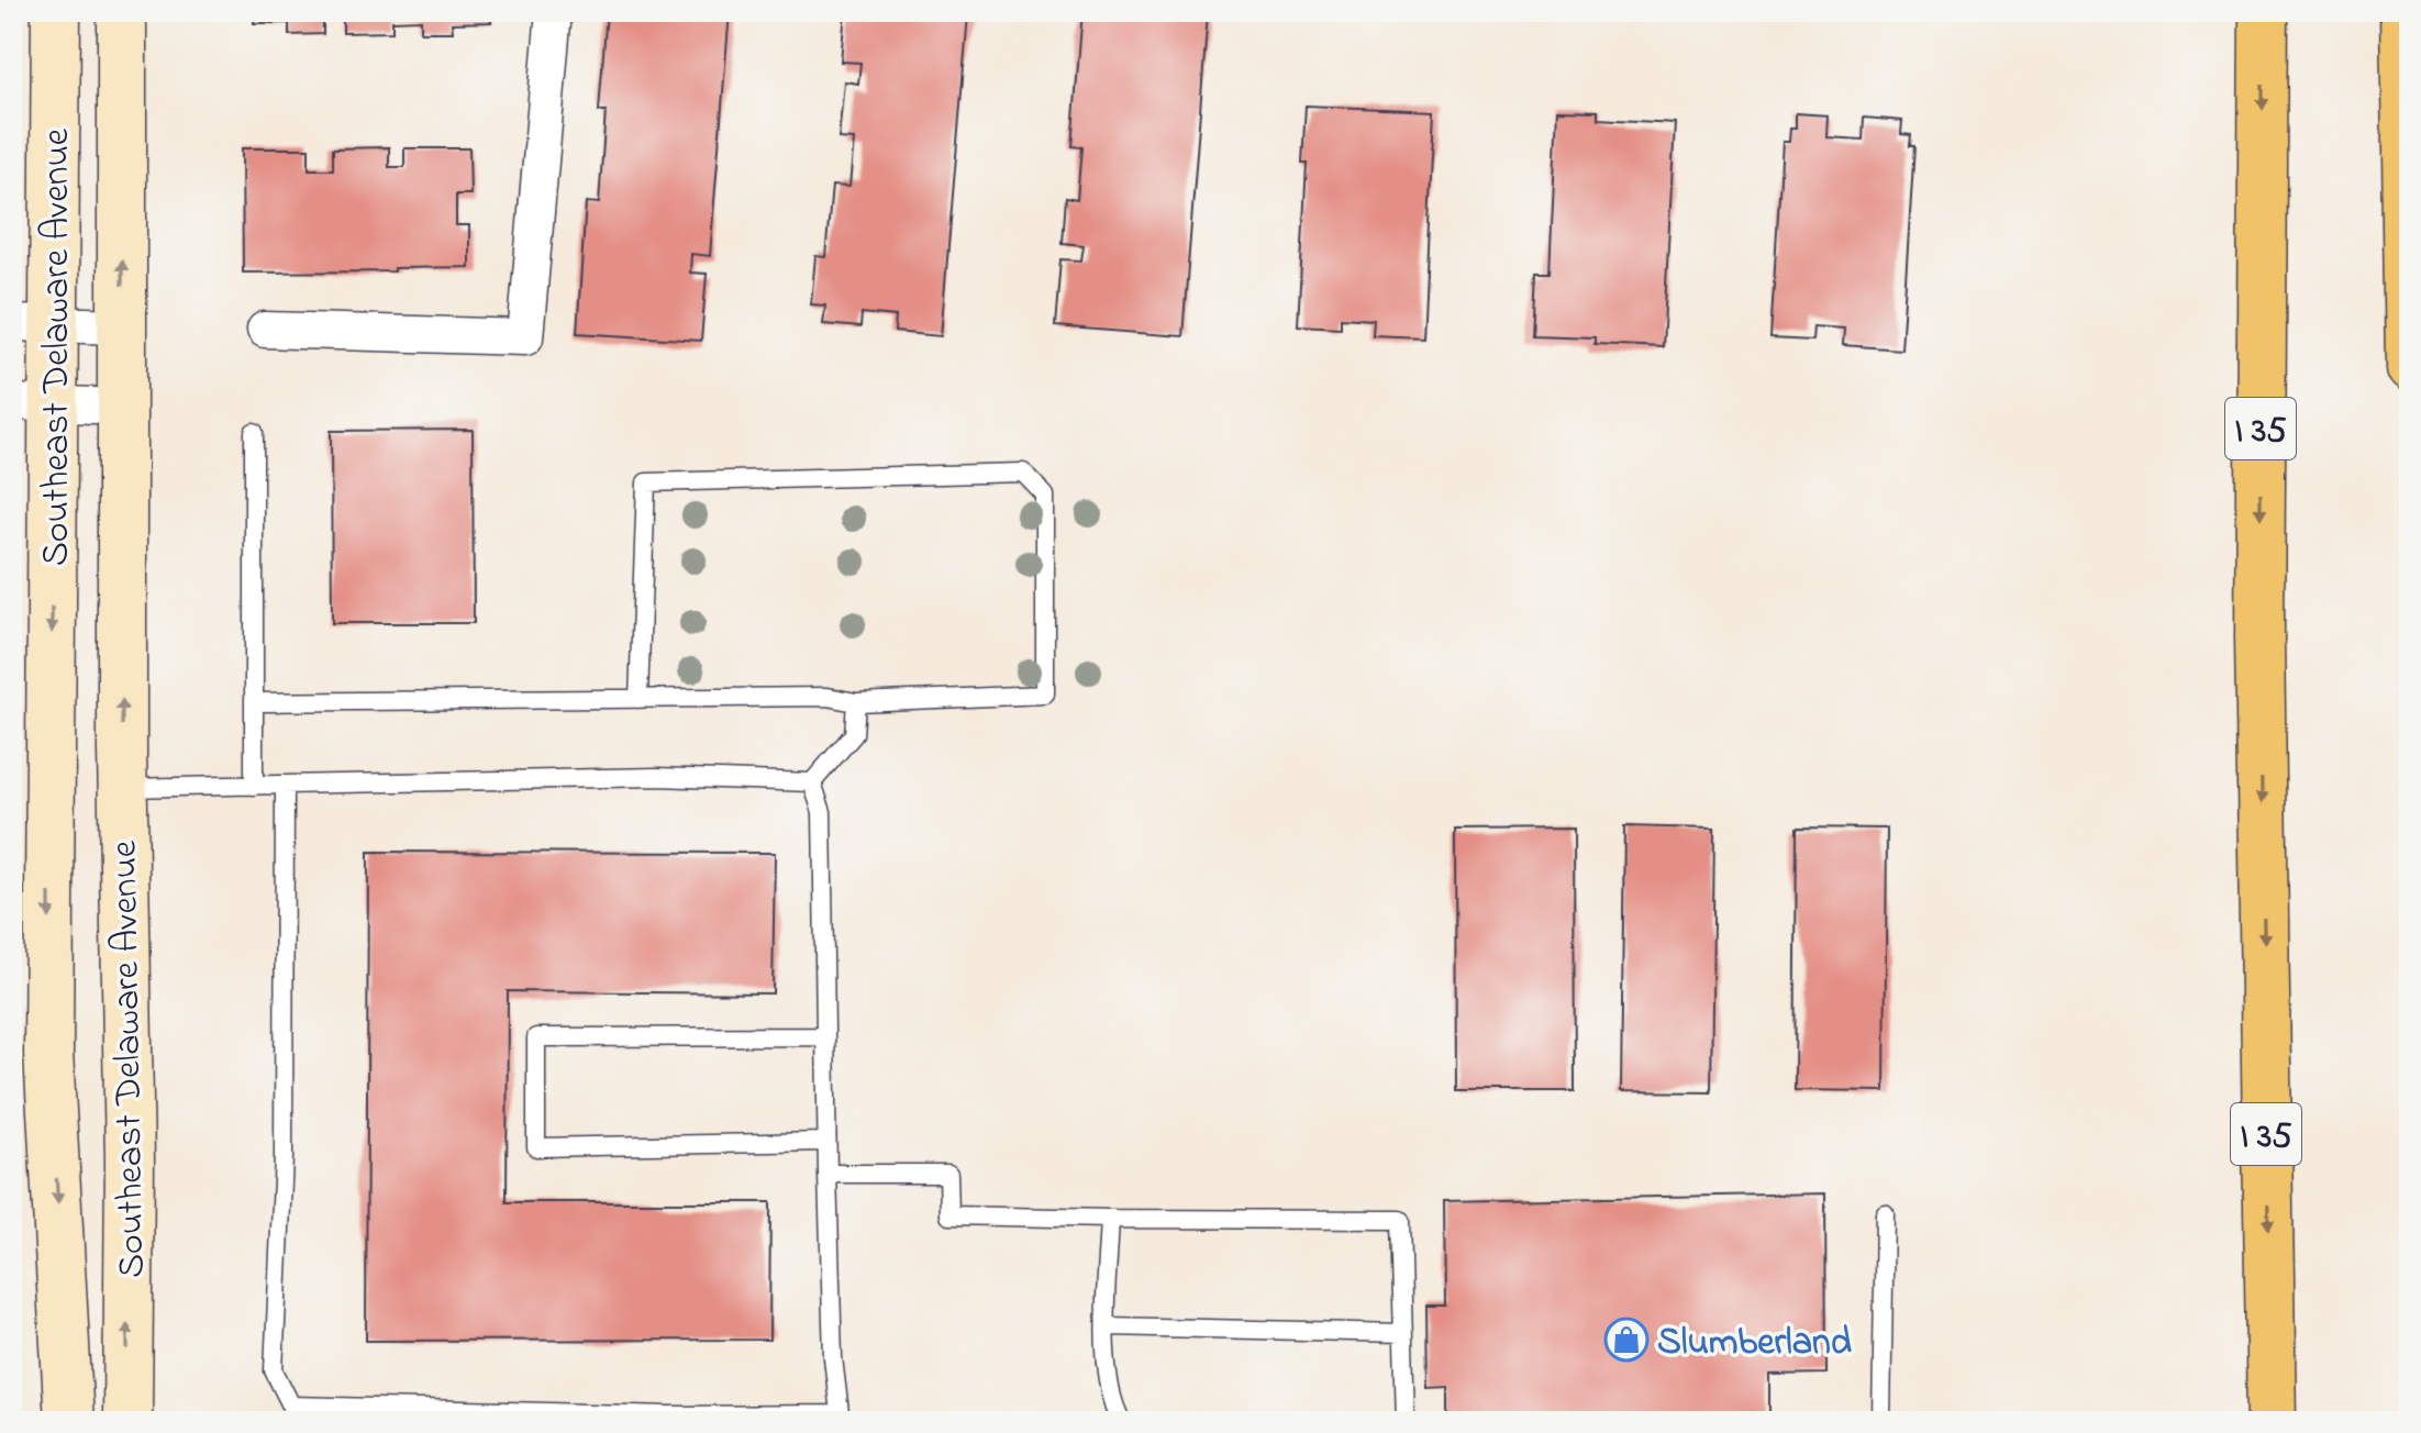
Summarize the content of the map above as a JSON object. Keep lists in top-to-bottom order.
{
  "streets": {
    "highway": ["I 35"],
    "main road": ["Southeast Delaware Avenue"]
  },
  "places": {
    "shop": ["Slumberland"]
  }
}
